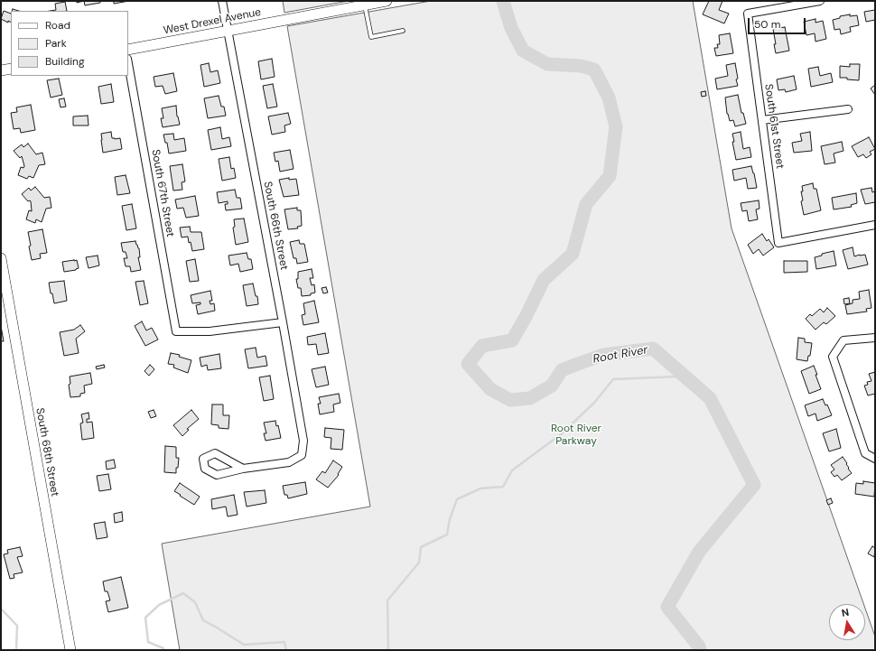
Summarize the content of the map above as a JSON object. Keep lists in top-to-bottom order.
{
  "streets": {
    "street": [
      "West Drexel Avenue",
      "South 61st Street",
      "South 67th Street",
      "South 66th Street",
      "South 68th Street"
    ]
  },
  "crossings": [
    ["West Drexel Avenue", "South 66th Street"],
    ["South 67th Street", "South 66th Street"]
  ],
  "water": ["Root River"],
  "parks": ["Root River Parkway"],
  "legend": ["Road", "Park", "Building"],
  "scale_bar": "50 m",
  "north": "top"
}
